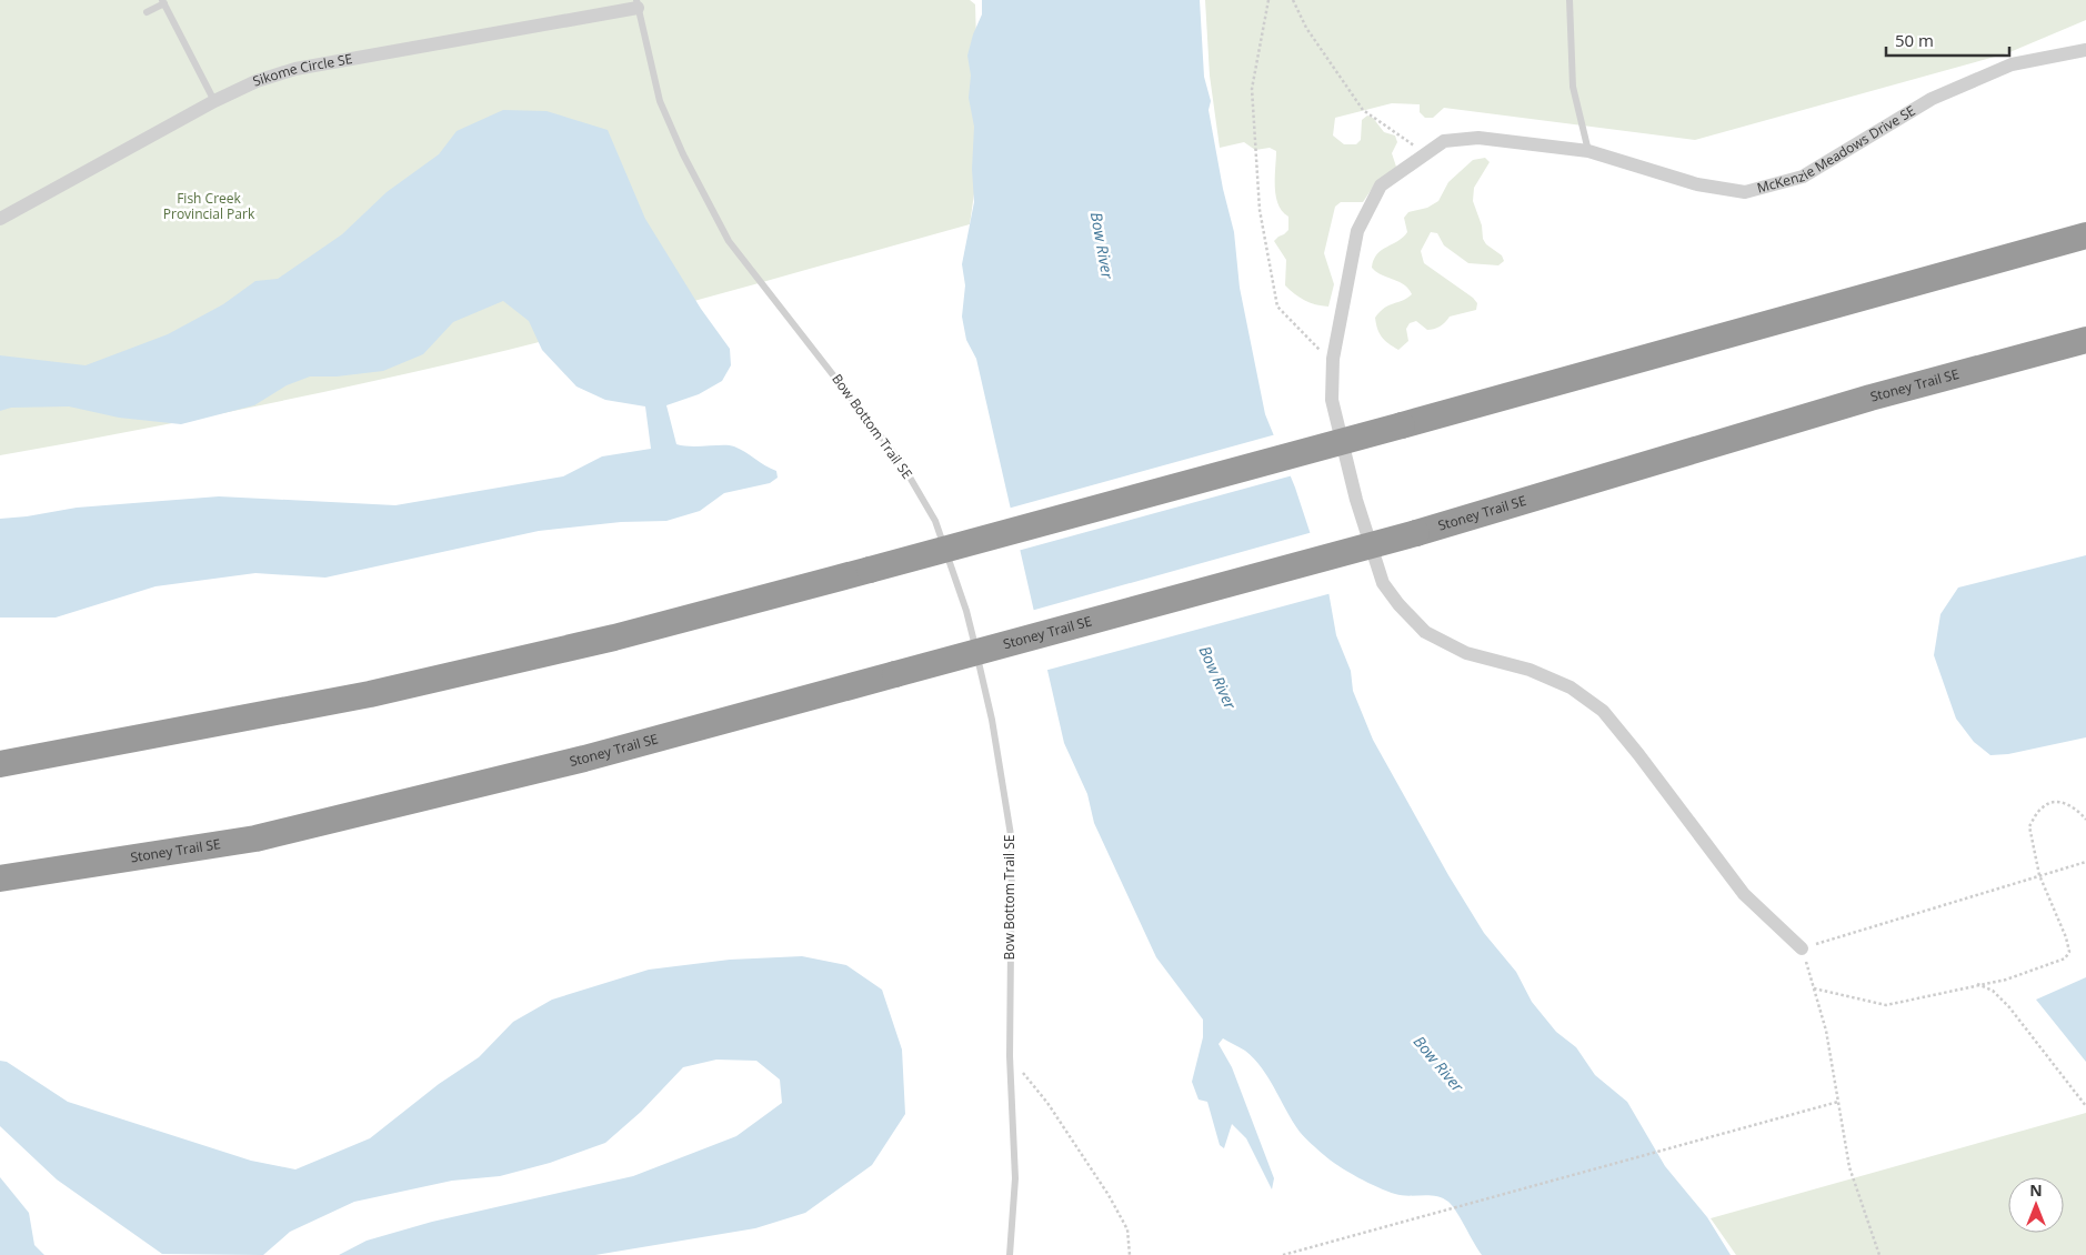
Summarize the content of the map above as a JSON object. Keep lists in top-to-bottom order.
{
  "streets": {
    "highway": ["Stoney Trail SE"],
    "street": ["Sikome Circle SE", "McKenzie Meadows Drive SE"],
    "lane": ["Bow Bottom Trail SE"]
  },
  "crossings": [
    ["Sikome Circle SE", "Bow Bottom Trail SE"]
  ],
  "water": ["Bow River"],
  "parks": ["Fish Creek Provincial Park"],
  "scale_bar": "50 m",
  "north": "top"
}
